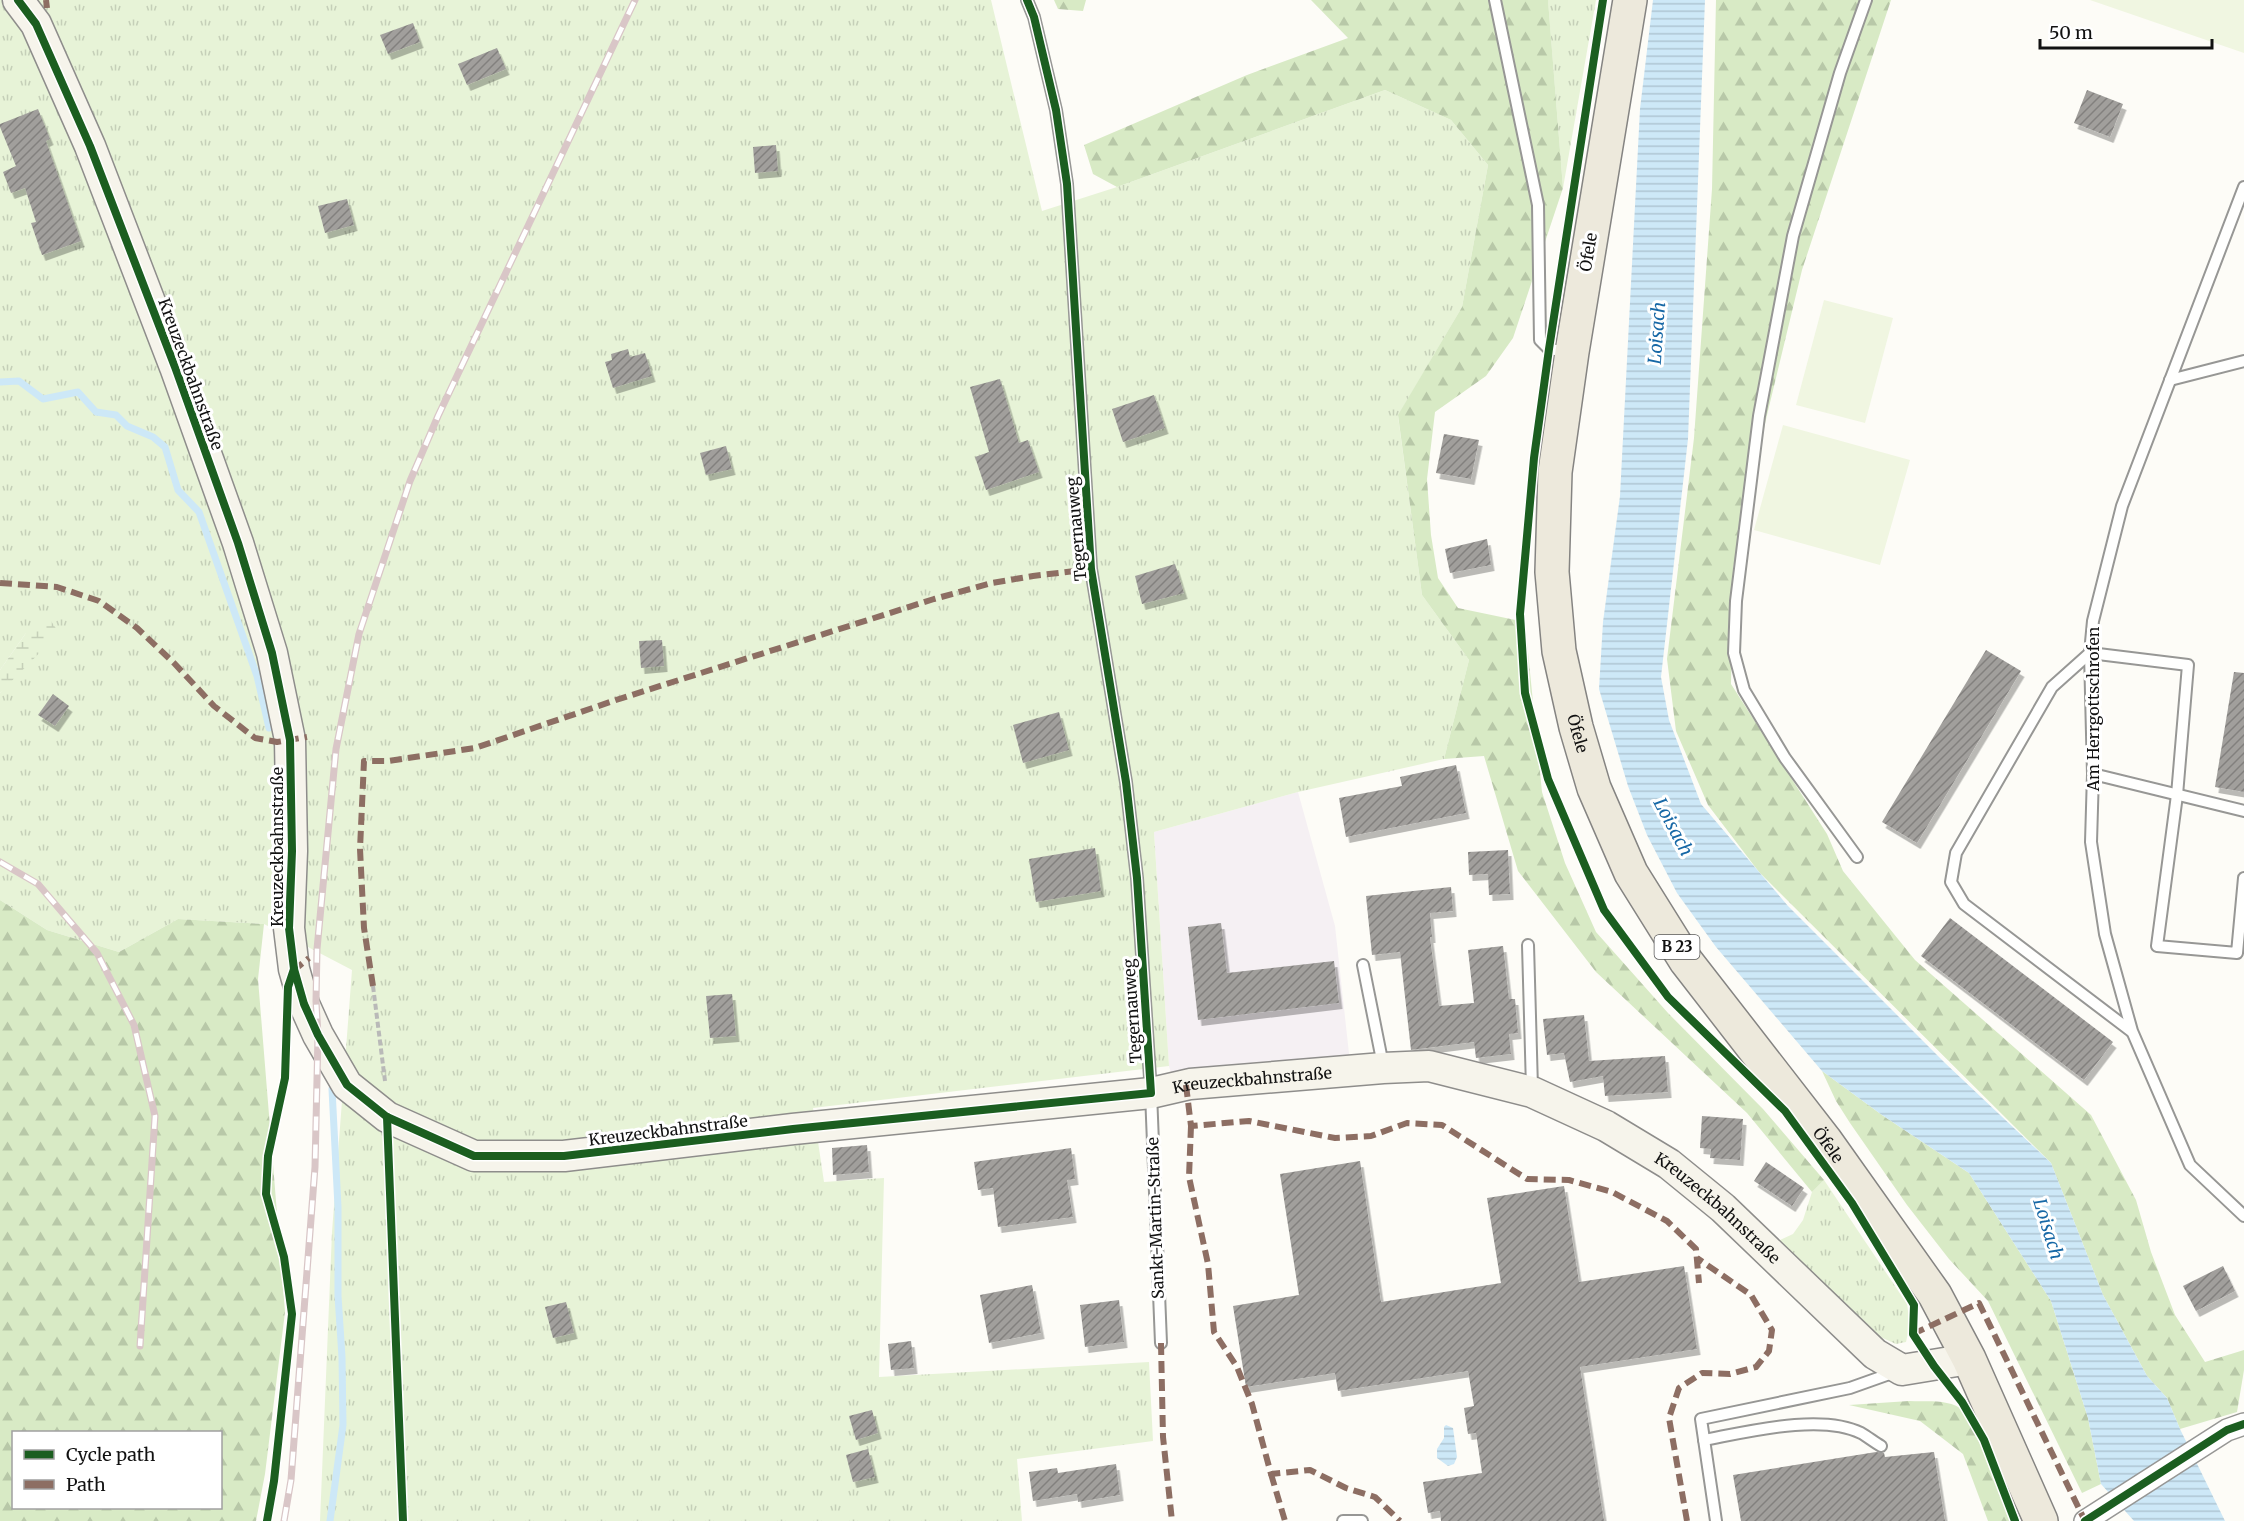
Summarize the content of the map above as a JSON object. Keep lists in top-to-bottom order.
{
  "streets": {
    "main road": ["Öfele", "B 23"],
    "street": ["Kreuzeckbahnstraße"],
    "lane": ["Tegernauweg", "Am Herrgottschrofen", "Sankt-Martin-Straße"]
  },
  "crossings": [
    ["Öfele", "B 23"],
    ["Kreuzeckbahnstraße", "Tegernauweg"],
    ["Kreuzeckbahnstraße", "Sankt-Martin-Straße"],
    ["Tegernauweg", "Sankt-Martin-Straße"]
  ],
  "water": ["Loisach"],
  "legend": ["Cycle path", "Path"],
  "scale_bar": "50 m"
}
